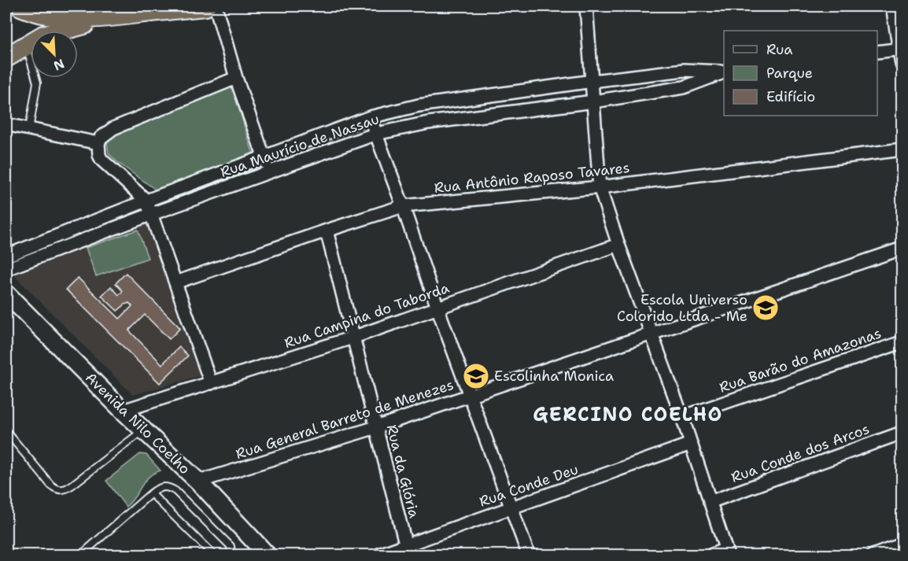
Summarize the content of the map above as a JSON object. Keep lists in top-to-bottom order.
{
  "streets": {
    "main road": ["Avenida Nilo Coelho"],
    "street": [
      "Rua Maurício de Nassau",
      "Rua Antônio Raposo Tavares",
      "Rua Campina do Taborda",
      "Rua Barão do Amazonas",
      "Rua General Barreto de Menezes",
      "Rua Conde dos Arcos",
      "Rua da Glória",
      "Rua Conde Deu"
    ]
  },
  "crossings": [
    ["Rua Antônio Raposo Tavares", "Rua da Glória"],
    ["Rua Campina do Taborda", "Avenida Nilo Coelho"],
    ["Rua Campina do Taborda", "Rua da Glória"],
    ["Rua General Barreto de Menezes", "Avenida Nilo Coelho"],
    ["Rua General Barreto de Menezes", "Rua da Glória"],
    ["Rua da Glória", "Rua Conde Deu"]
  ],
  "districts": ["GERCINO COELHO"],
  "places": {
    "school or university": ["Escola Universo Colorido Ltda - Me", "Escolinha Monica"]
  },
  "legend": ["Rua", "Parque", "Edifício"],
  "north": "bottom right"
}
